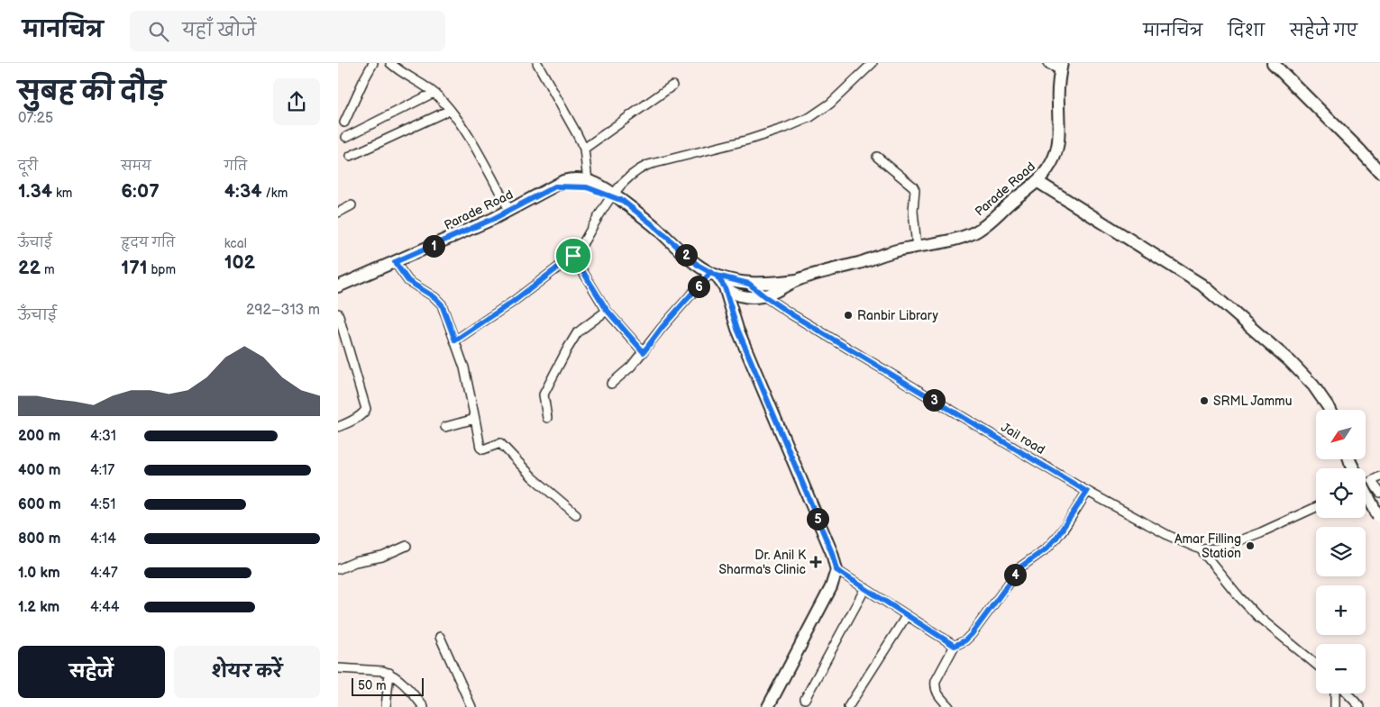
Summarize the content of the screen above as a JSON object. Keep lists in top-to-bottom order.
{
  "streets": {
    "main road": ["Parade Road"],
    "street": ["Jail road"]
  },
  "crossings": [
    ["Parade Road", "Jail road"]
  ],
  "places": {
    "other": ["Ranbir Library", "SRML Jammu", "Amar Filling Station"],
    "health": ["Dr. Anil K Sharma's Clinic"]
  },
  "scale_bar": "50 m",
  "north": "bottom left",
  "page": {
    "header": "मानचित्र",
    "search": "यहाँ खोजें",
    "nav": ["मानचित्र", "दिशा", "सहेजे गए"],
    "heading": ["सुबह की दौड़", "07:25"],
    "stats": [
      ["दूरी", "1.34 km"],
      ["समय", "6:07"],
      ["गति", "4:34 /km"],
      ["ऊँचाई", "22 m"],
      ["हृदय गति", "171 bpm"],
      ["kcal", "102"]
    ],
    "pins": [
      "1",
      "2",
      "6",
      "3",
      "5",
      "4"
    ],
    "chart": ["ऊँचाई", "292–313 m"],
    "map_buttons": ["+", "−"],
    "list": [
      {
        "name": "200 m",
        "note": "4:31"
      },
      {
        "name": "400 m",
        "note": "4:17"
      },
      {
        "name": "600 m",
        "note": "4:51"
      },
      {
        "name": "800 m",
        "note": "4:14"
      },
      {
        "name": "1.0 km",
        "note": "4:47"
      },
      {
        "name": "1.2 km",
        "note": "4:44"
      }
    ],
    "buttons": ["सहेजें", "शेयर करें"],
    "scale": "50 m"
  }
}
